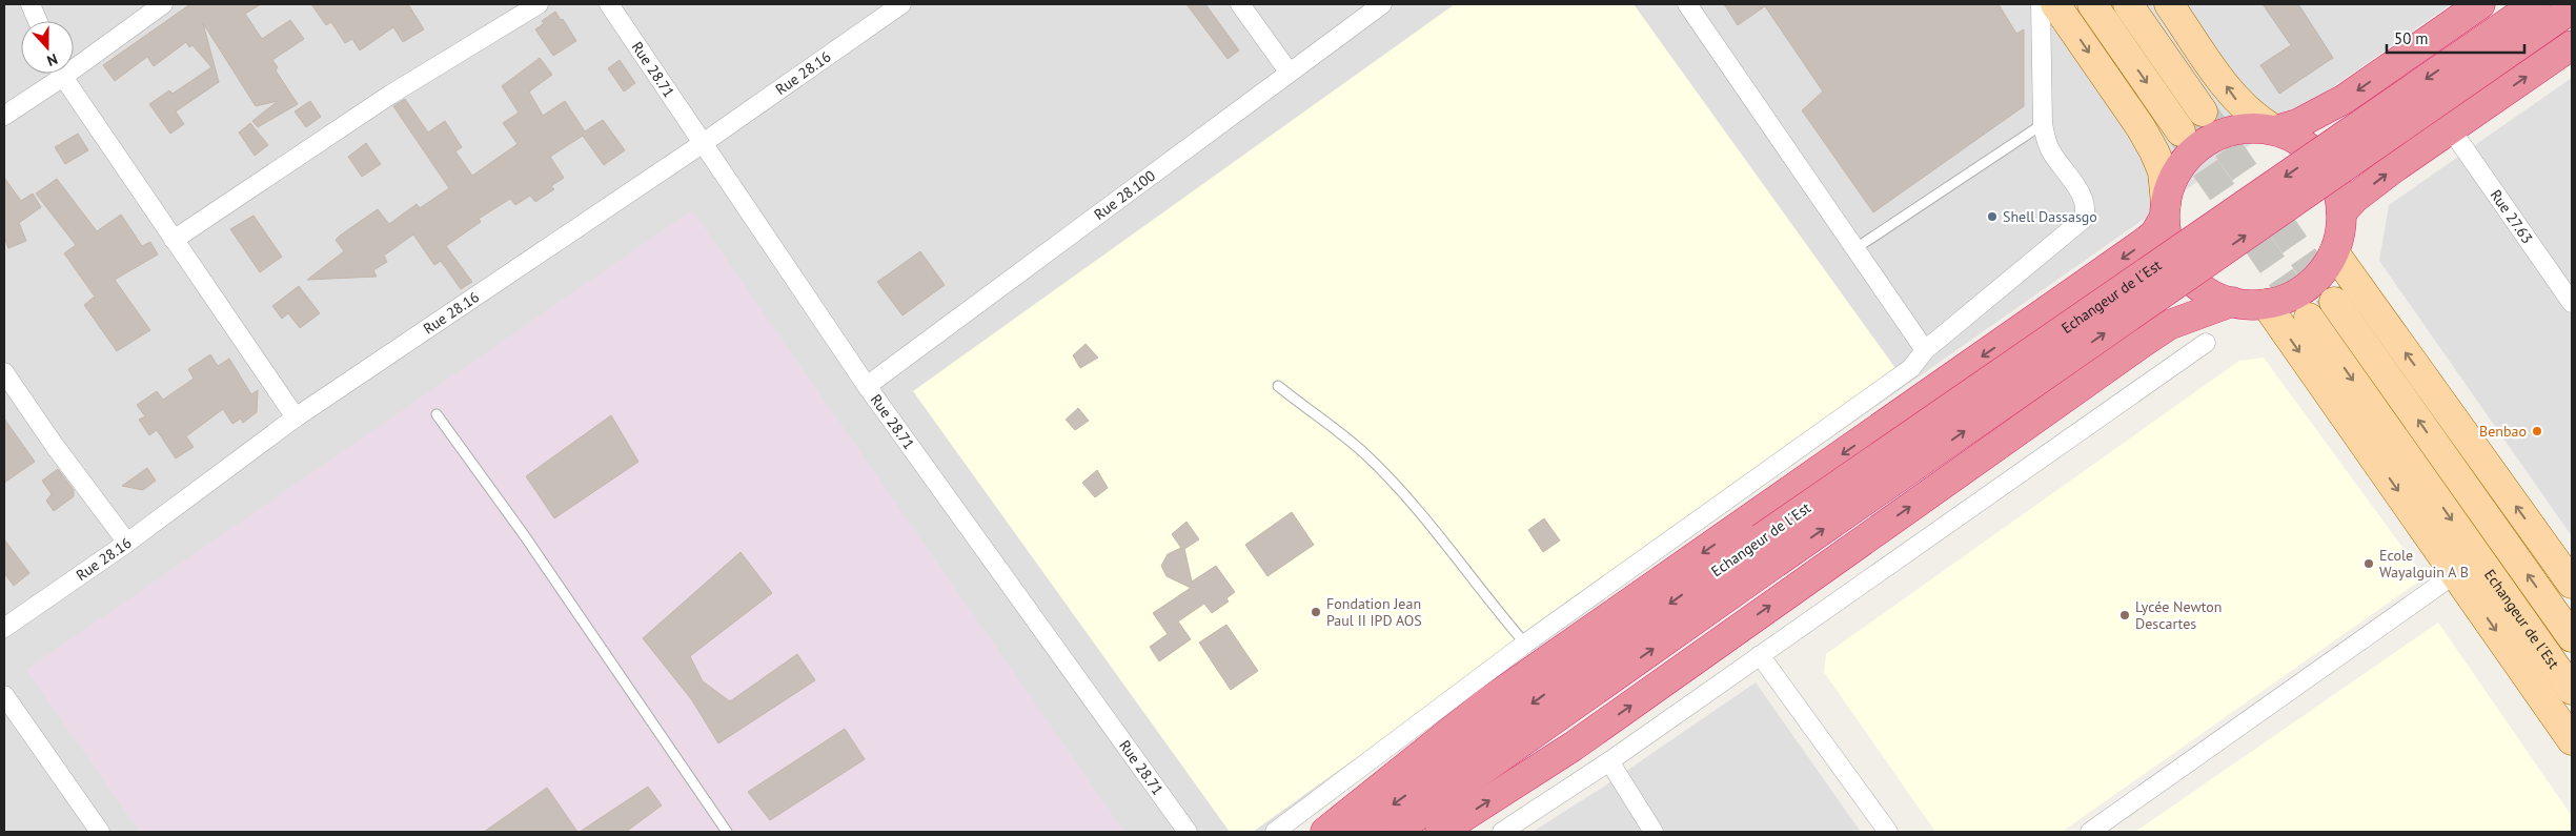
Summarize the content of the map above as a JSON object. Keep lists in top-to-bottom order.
{
  "streets": {
    "highway": ["Echangeur de l´Est"],
    "street": [
      "Rue 28.71",
      "Rue 28.16",
      "Rue 28.100",
      "Rue 27.63"
    ]
  },
  "crossings": [
    ["Rue 28.71", "Rue 28.16"],
    ["Rue 28.71", "Rue 28.100"]
  ],
  "places": [
    "Shell Dassasgo",
    "Benbao",
    "Ecole Wayalguin A B",
    "Fondation Jean Paul II IPD AOS",
    "Lycée Newton Descartes"
  ],
  "scale_bar": "50 m",
  "north": "bottom"
}
